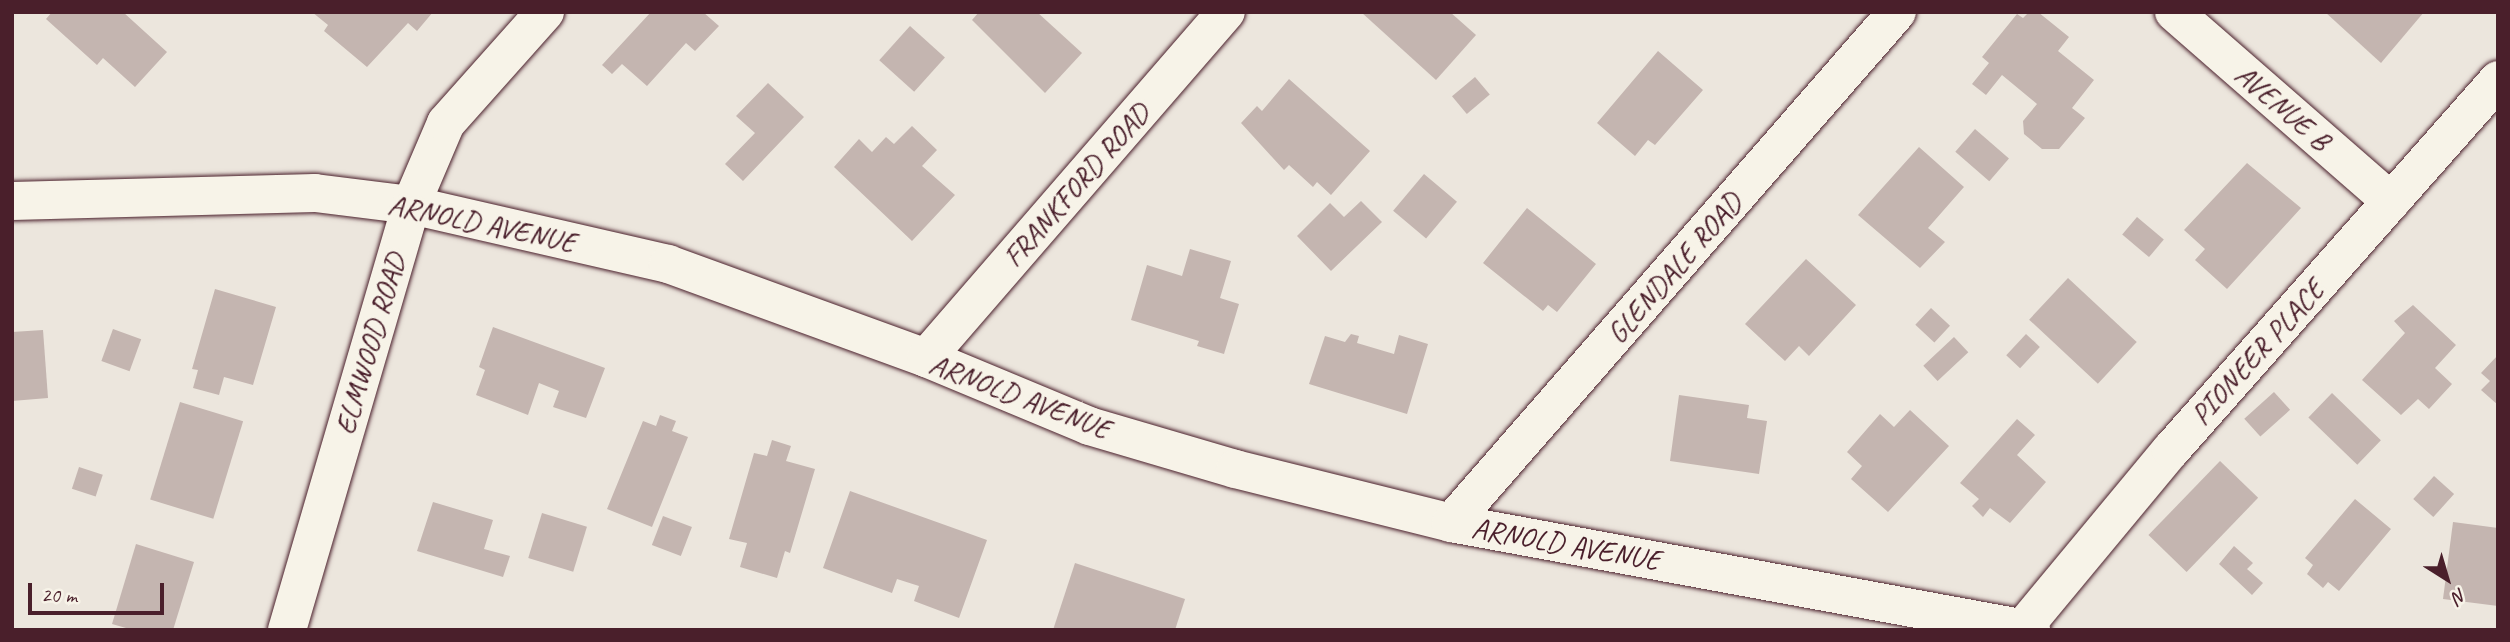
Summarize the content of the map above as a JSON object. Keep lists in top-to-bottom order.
{
  "streets": {
    "street": [
      "AVENUE B",
      "FRANKFORD ROAD",
      "ARNOLD AVENUE",
      "GLENDALE ROAD",
      "ELMWOOD ROAD",
      "PIONEER PLACE"
    ]
  },
  "crossings": [
    ["AVENUE B", "PIONEER PLACE"],
    ["FRANKFORD ROAD", "ARNOLD AVENUE"],
    ["ARNOLD AVENUE", "GLENDALE ROAD"],
    ["ARNOLD AVENUE", "ELMWOOD ROAD"],
    ["ARNOLD AVENUE", "PIONEER PLACE"]
  ],
  "scale_bar": "20 m",
  "north": "bottom right"
}
